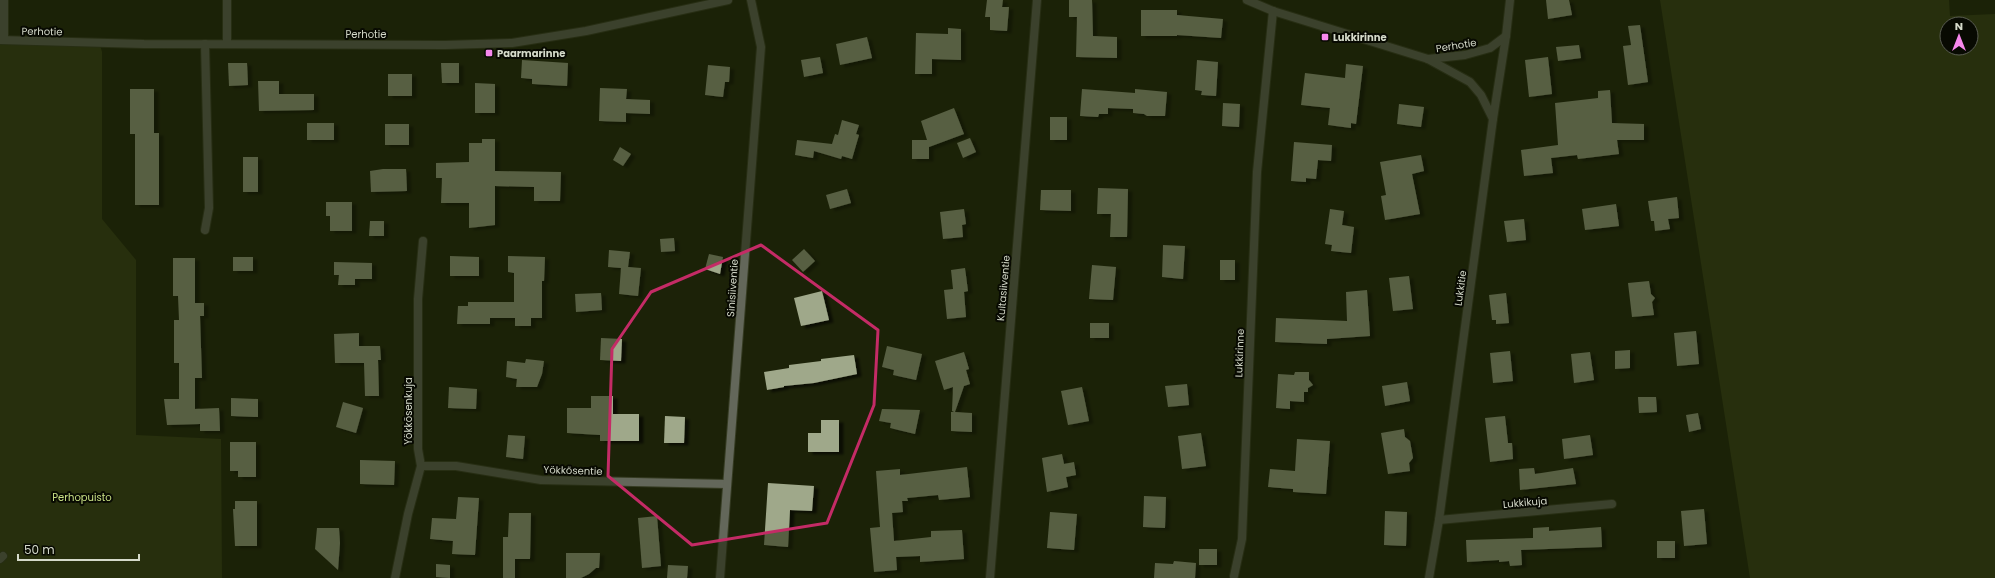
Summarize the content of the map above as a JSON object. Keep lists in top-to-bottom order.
{
  "streets": {
    "street": [
      "Perhotie",
      "Sinisiiventie",
      "Kultasiiventie",
      "Lukkitie",
      "Lukkirinne",
      "Yökkösenkuja",
      "Yökkösentie",
      "Lukkikuja"
    ]
  },
  "crossings": [
    ["Perhotie", "Lukkitie"],
    ["Perhotie", "Lukkirinne"],
    ["Sinisiiventie", "Yökkösentie"],
    ["Lukkitie", "Lukkikuja"],
    ["Yökkösenkuja", "Yökkösentie"]
  ],
  "parks": ["Perhopuisto"],
  "places": {
    "transit": ["Lukkirinne", "Paarmarinne"]
  },
  "scale_bar": "50 m",
  "north": "top"
}
